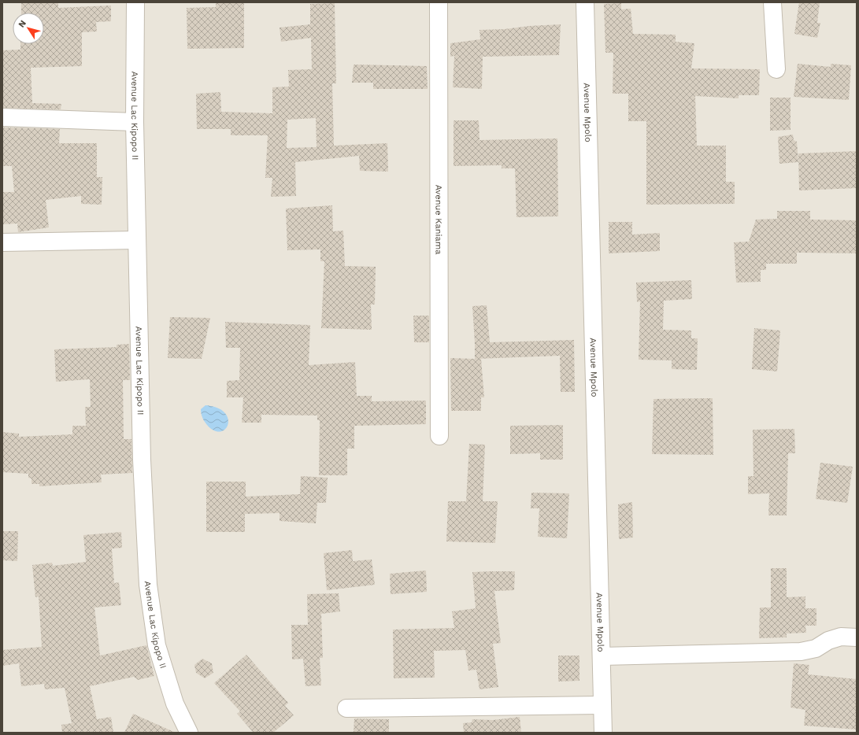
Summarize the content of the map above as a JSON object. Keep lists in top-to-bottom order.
{
  "streets": {
    "street": ["Avenue Mpolo", "Avenue Lac Kipopo II", "Avenue Kaniama"]
  },
  "north": "top left"
}
